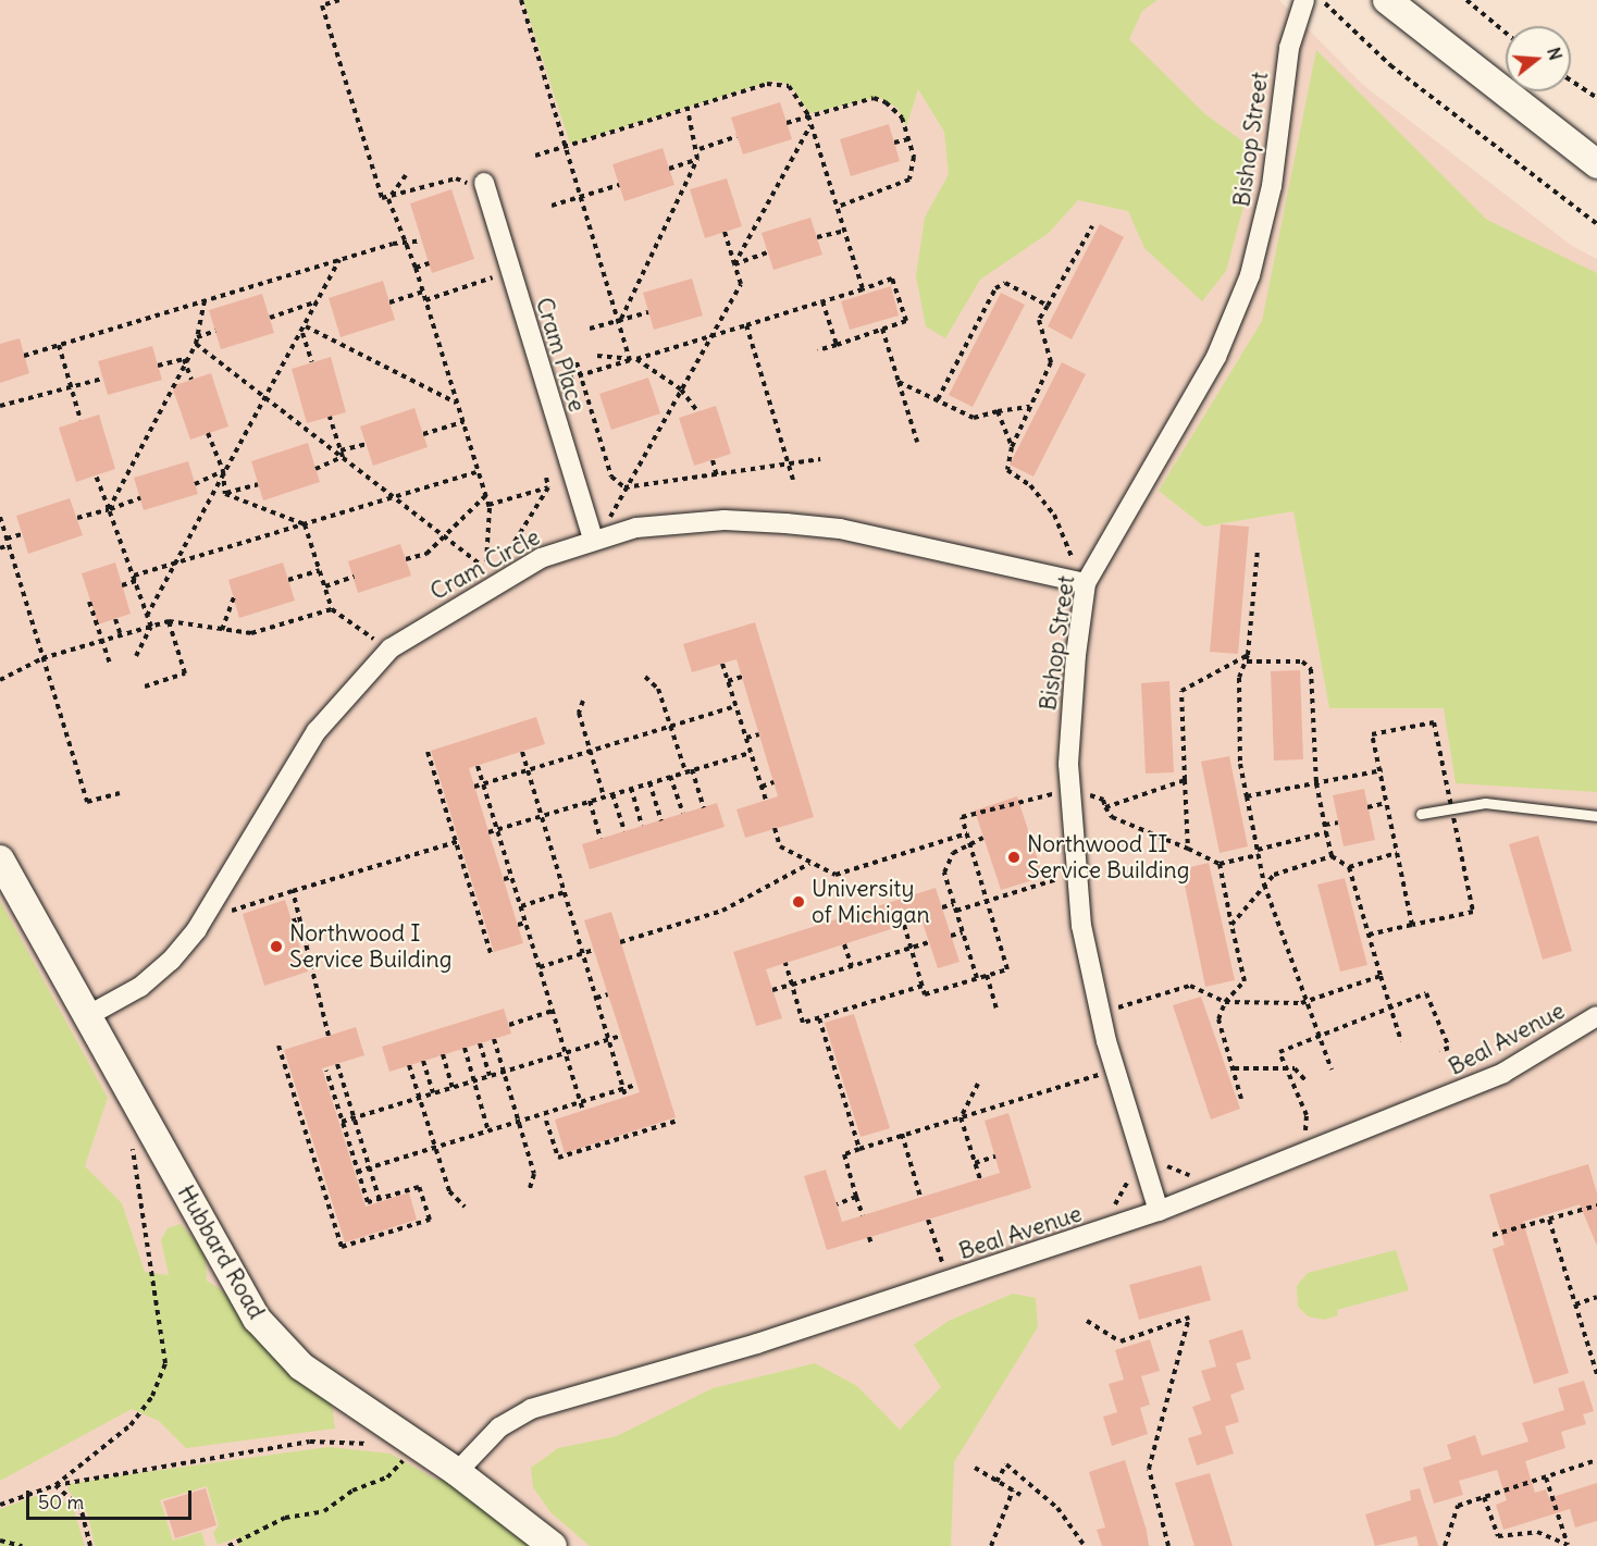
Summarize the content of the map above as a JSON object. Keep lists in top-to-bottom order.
{
  "streets": {
    "street": [
      "Bishop Street",
      "Cram Place",
      "Cram Circle",
      "Beal Avenue",
      "Hubbard Road"
    ]
  },
  "crossings": [
    ["Bishop Street", "Cram Circle"],
    ["Bishop Street", "Beal Avenue"],
    ["Cram Place", "Cram Circle"],
    ["Cram Circle", "Hubbard Road"],
    ["Beal Avenue", "Hubbard Road"]
  ],
  "places": ["Northwood II Service Building", "University of Michigan", "Northwood I Service Building"],
  "scale_bar": "50 m",
  "north": "right"
}
